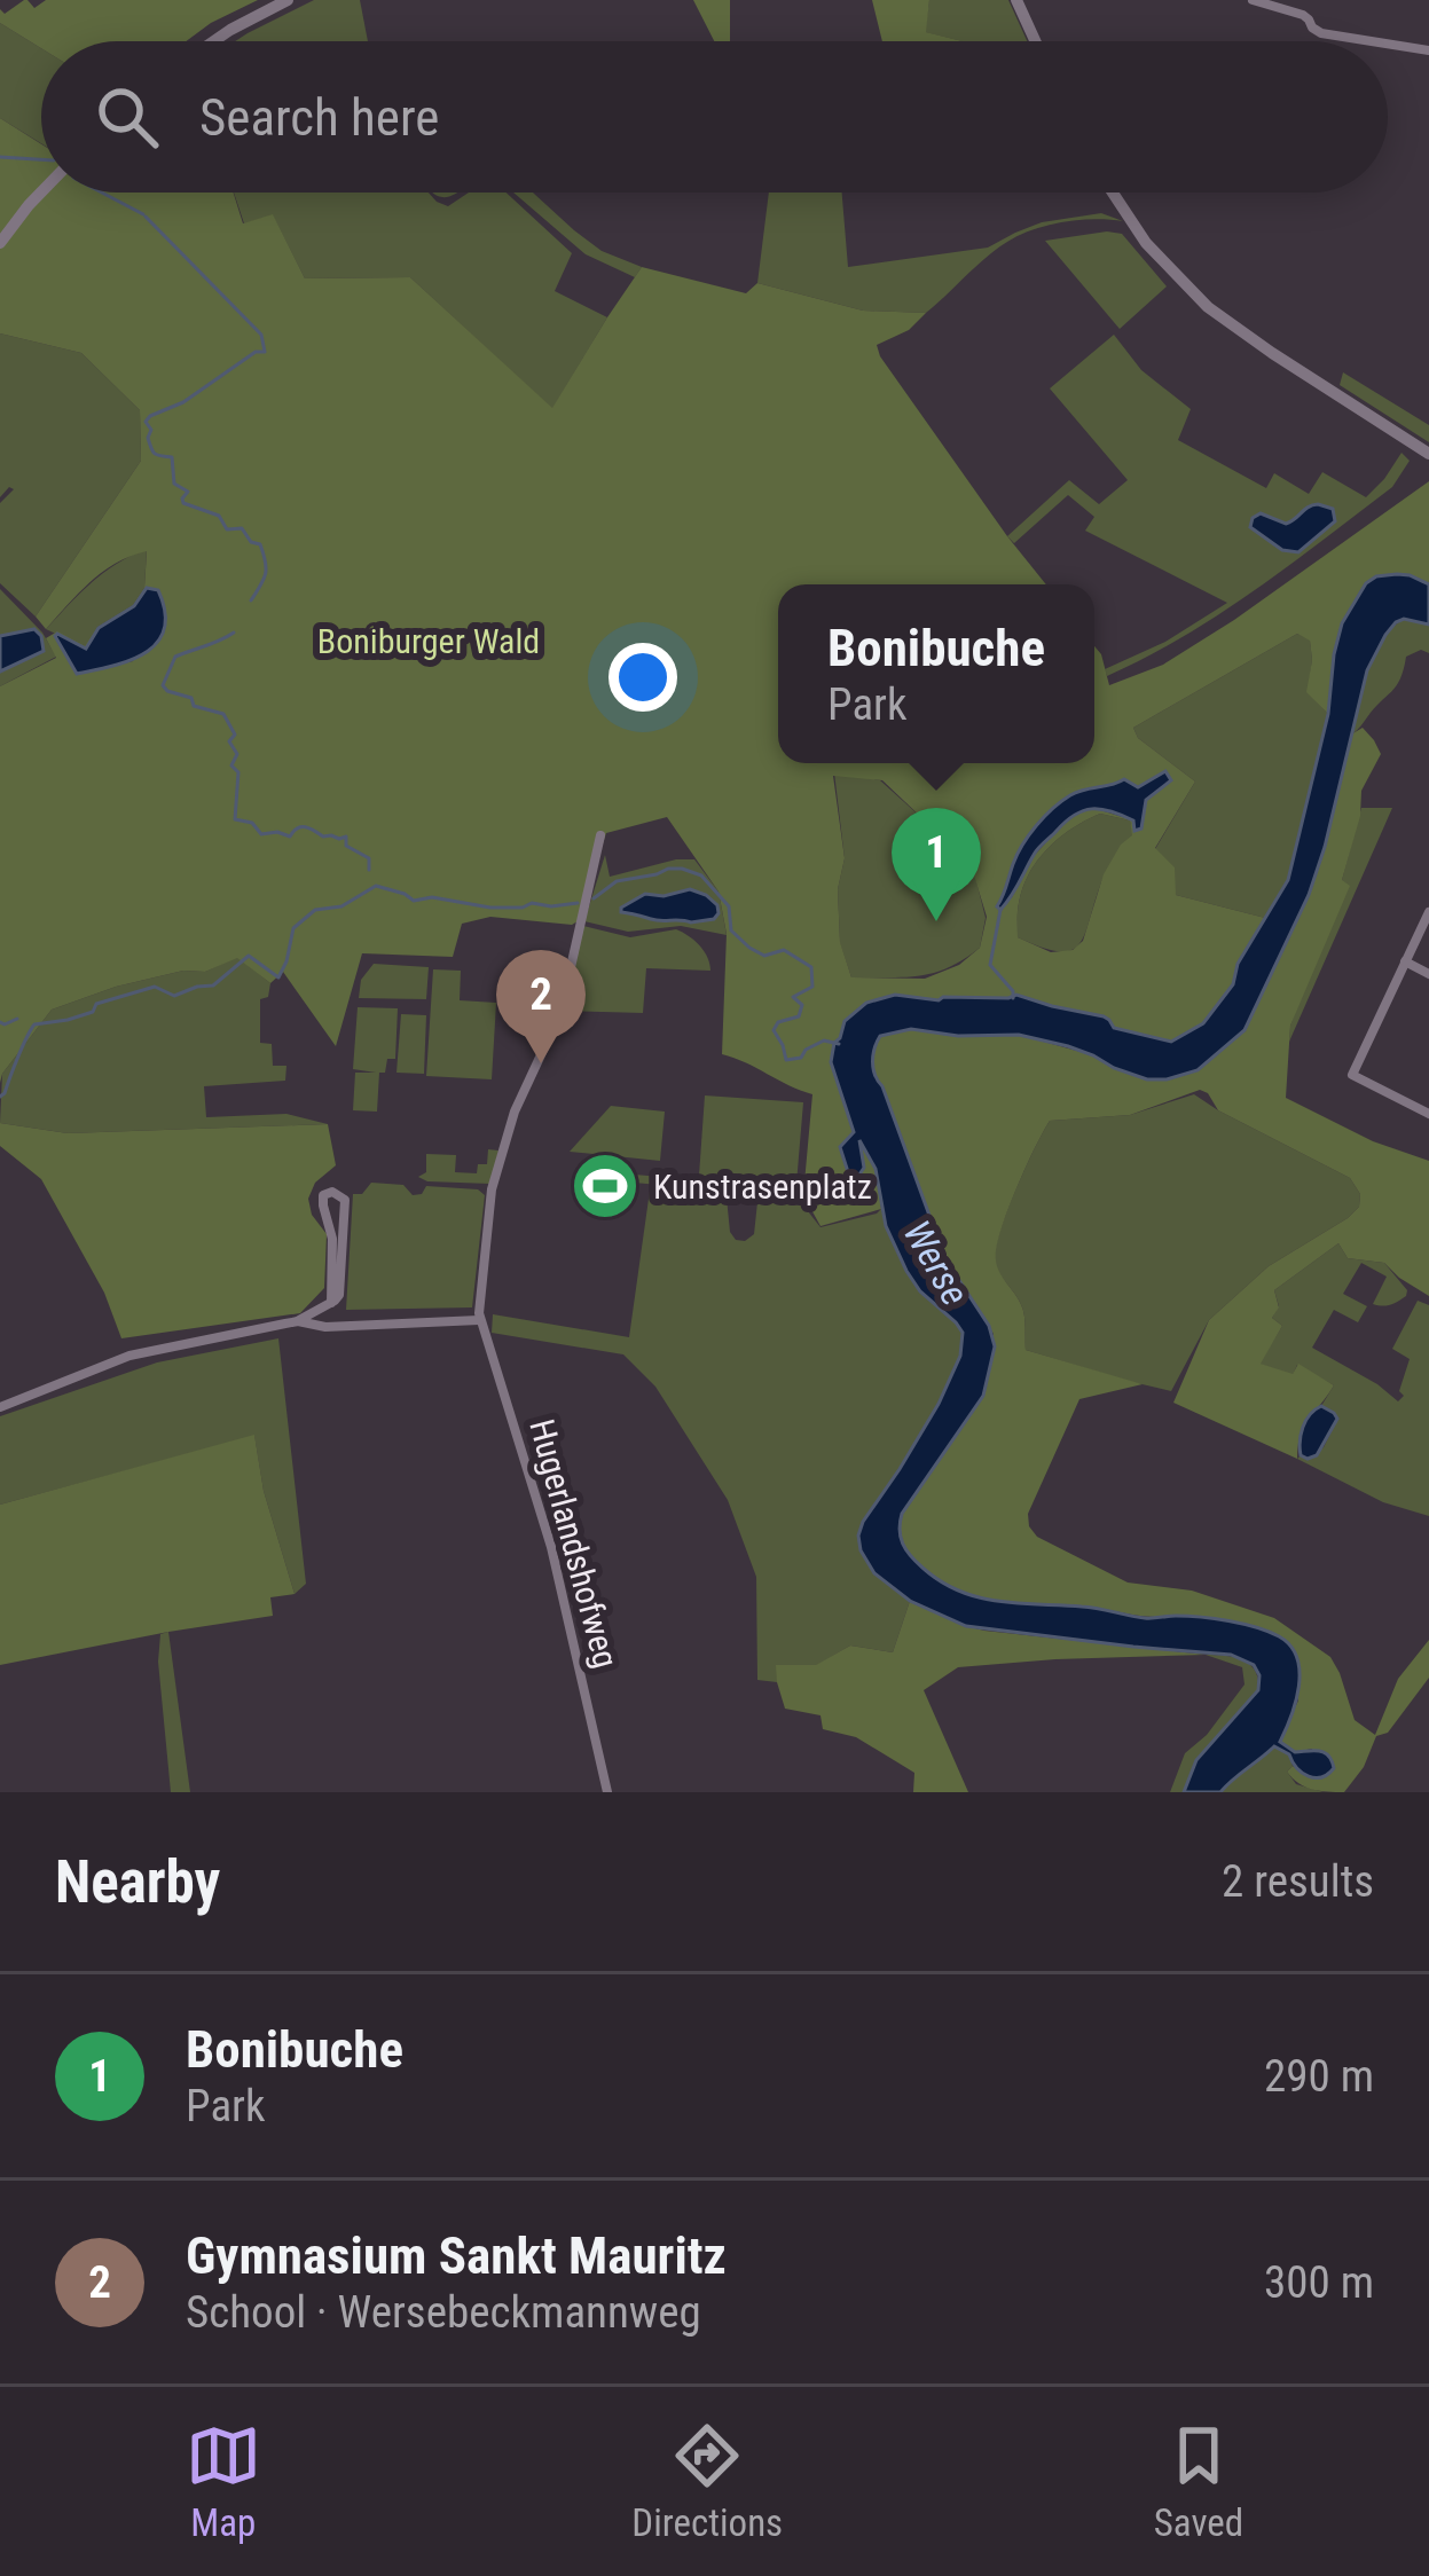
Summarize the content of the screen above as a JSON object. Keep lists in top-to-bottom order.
{
  "streets": {
    "street": ["Hugerlandshofweg"]
  },
  "water": ["Werse"],
  "parks": ["Boniburger Wald"],
  "places": {
    "sports": ["Kunstrasenplatz"]
  },
  "page": {
    "search": "Search here",
    "popup": ["Bonibuche", "Park"],
    "pins": ["1", "2"],
    "heading": ["Nearby", "2 results"],
    "list": [
      {
        "mark": "1",
        "name": "Bonibuche",
        "note": "Park",
        "value": "290 m"
      },
      {
        "mark": "2",
        "name": "Gymnasium Sankt Mauritz",
        "note": "School · Wersebeckmannweg",
        "value": "300 m"
      }
    ],
    "nav": ["Map", "Directions", "Saved"]
  }
}
